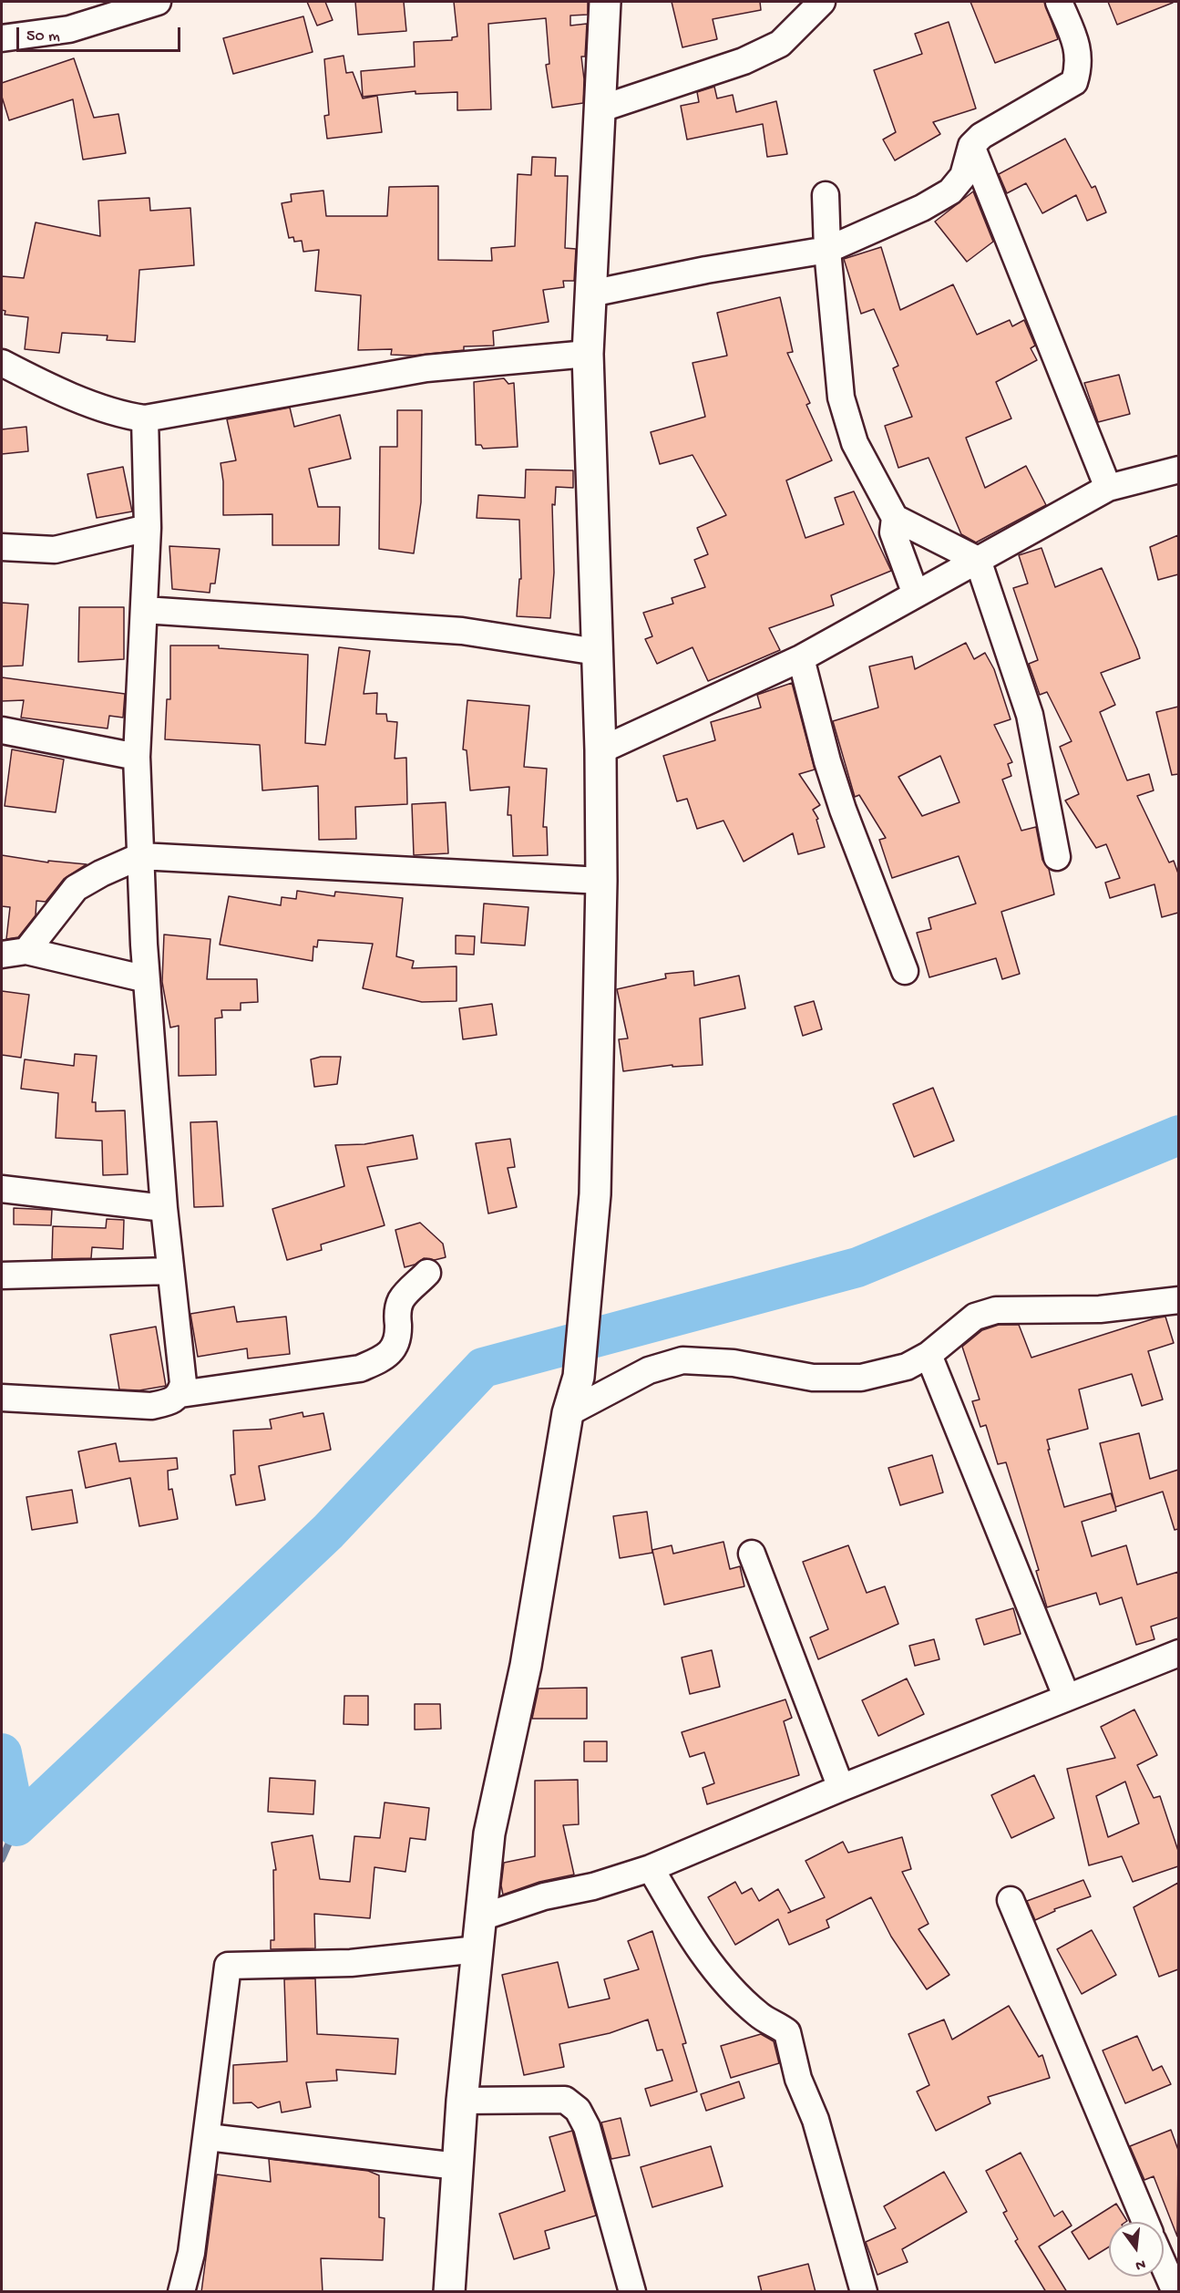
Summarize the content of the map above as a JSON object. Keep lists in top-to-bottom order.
{
  "scale_bar": "50 m",
  "north": "bottom"
}
